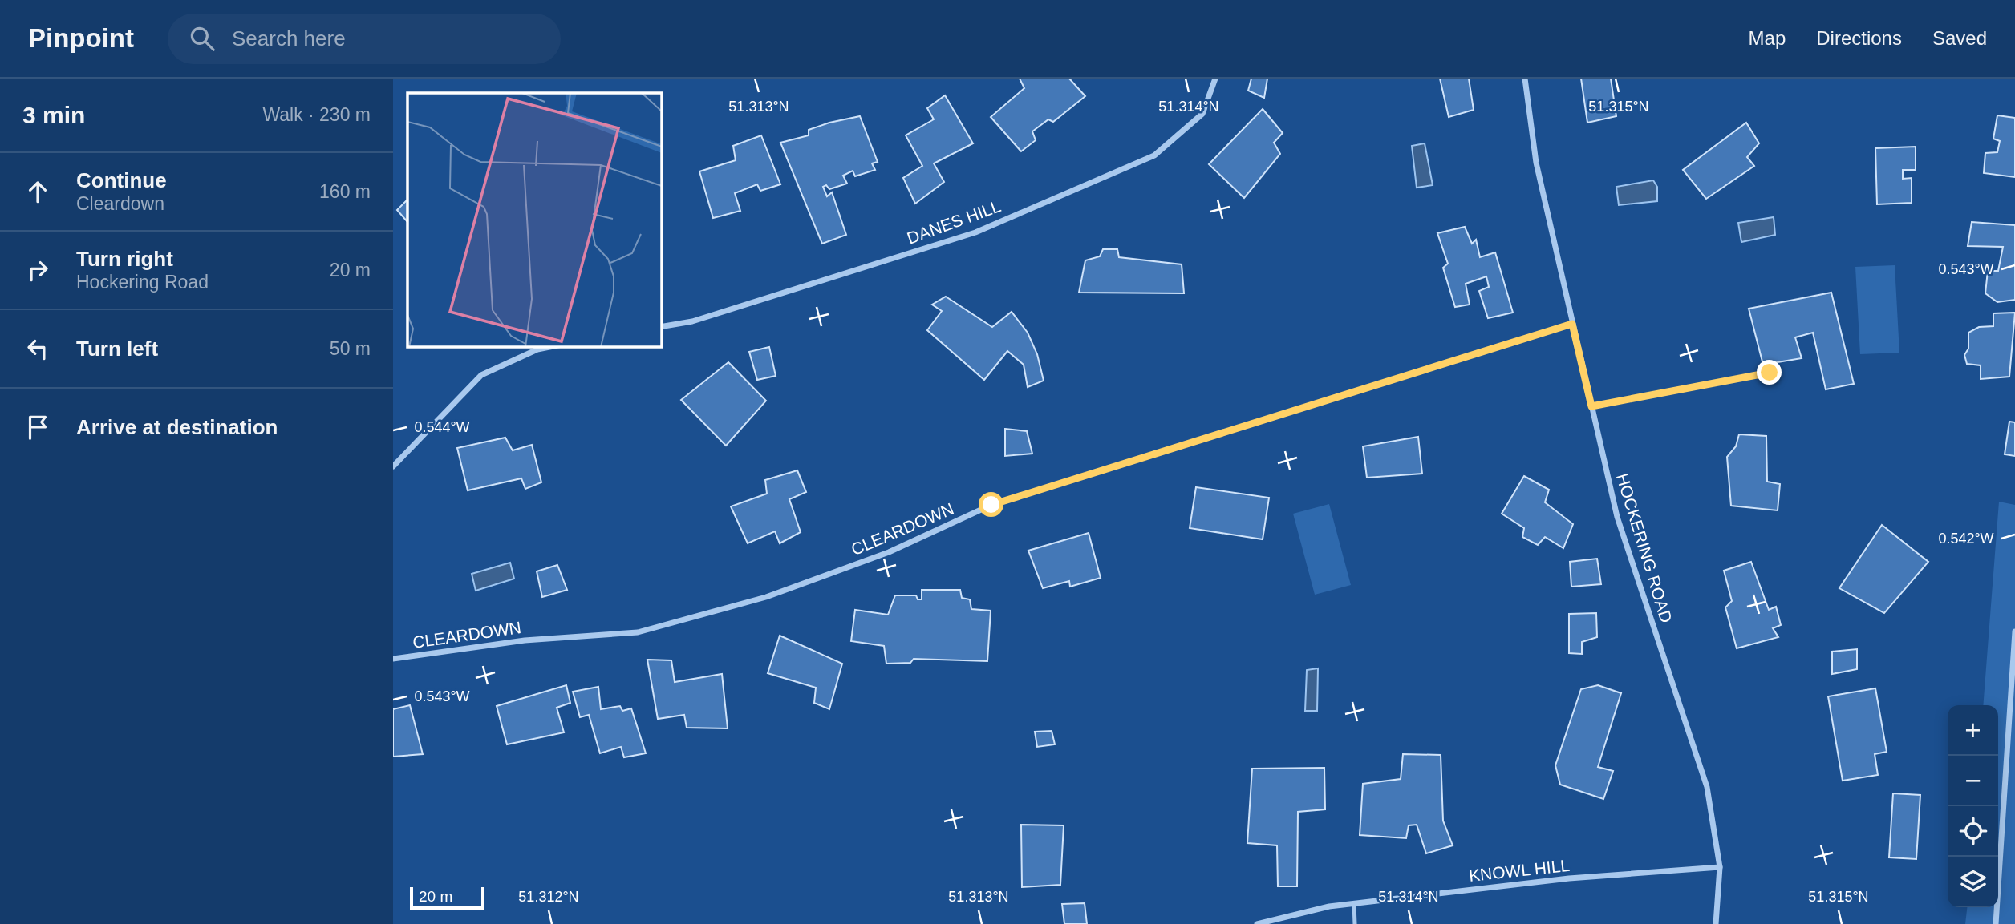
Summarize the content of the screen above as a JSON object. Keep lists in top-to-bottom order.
{
  "streets": {
    "street": [
      "DANES HILL",
      "CLEARDOWN",
      "HOCKERING ROAD",
      "KNOWL HILL"
    ]
  },
  "crossings": [
    ["CLEARDOWN", "HOCKERING ROAD"],
    ["HOCKERING ROAD", "KNOWL HILL"]
  ],
  "scale_bar": "20 m",
  "page": {
    "header": "Pinpoint",
    "search": "Search here",
    "nav": ["Map", "Directions", "Saved"],
    "heading": ["3 min", "Walk · 230 m"],
    "list": [
      ["Continue", "Cleardown", "160 m"],
      ["Turn right", "Hockering Road", "20 m"],
      ["Turn left", "50 m"],
      "Arrive at destination"
    ],
    "map_buttons": ["+", "−"],
    "scale": "20 m"
  },
  "coordinates": [
    "51.313°N",
    "51.314°N",
    "51.315°N",
    "0.543°W",
    "0.544°W",
    "0.542°W",
    "51.312°N"
  ]
}
